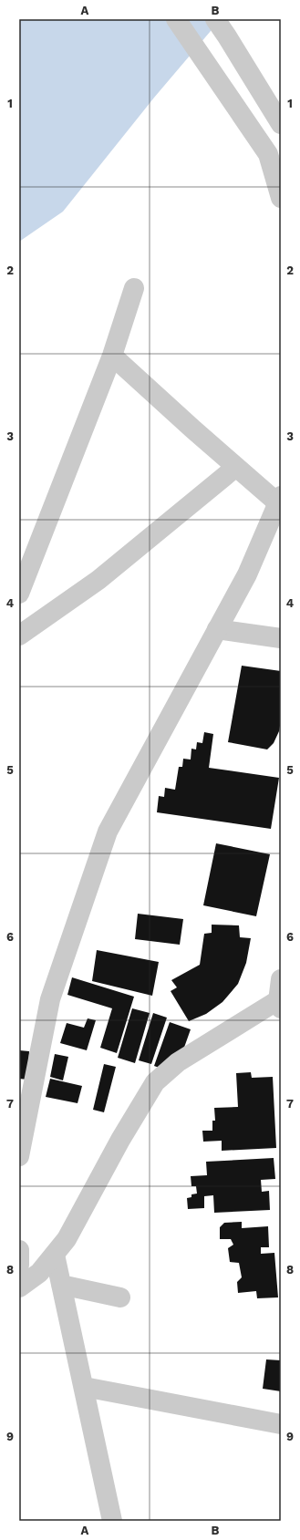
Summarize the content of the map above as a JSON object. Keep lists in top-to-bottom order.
{
  "grid": {
    "columns": ["A", "B"],
    "rows": [
      "1",
      "2",
      "3",
      "4",
      "5",
      "6",
      "7",
      "8",
      "9"
    ]
  }
}
